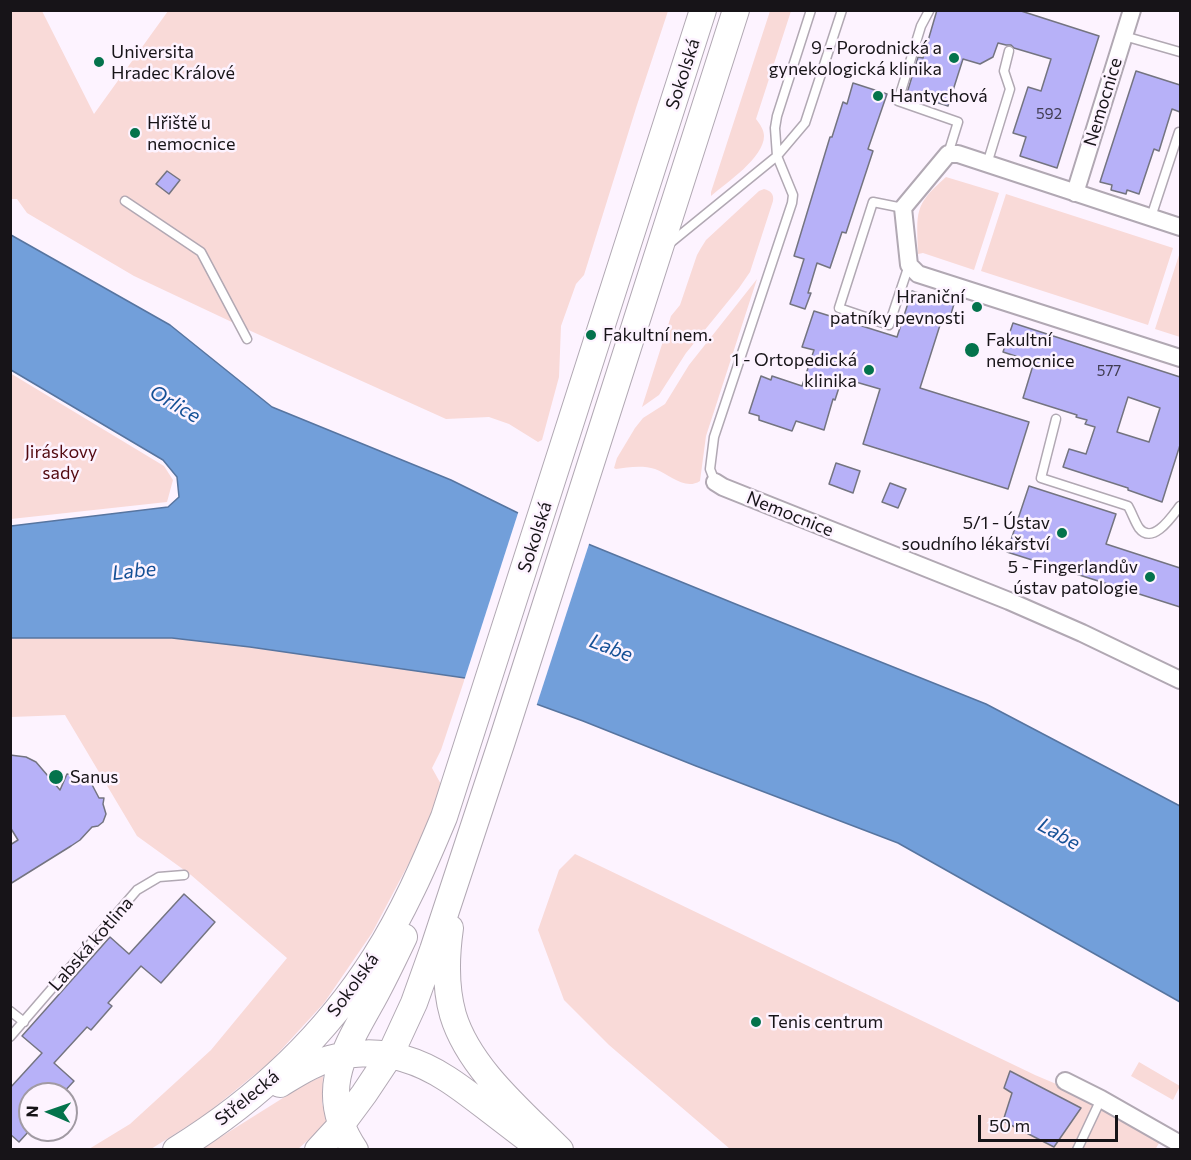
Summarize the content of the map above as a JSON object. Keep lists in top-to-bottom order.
{
  "streets": {
    "main road": ["Sokolská", "Střelecká"],
    "street": ["Nemocnice"],
    "lane": ["Labská kotlina"]
  },
  "crossings": [
    ["Sokolská", "Střelecká"]
  ],
  "water": ["Orlice", "Labe"],
  "parks": ["Jiráskovy sady"],
  "places": [
    "9 - Porodnická a gynekologická klinika",
    "Universita Hradec Králové",
    "Hantychová",
    "Hřiště u nemocnice",
    "Hraniční patníky pevnosti",
    "Fakultní nem.",
    "Fakultní nemocnice",
    "1 - Ortopedická klinika",
    "5/1 - Ústav soudního lékařství",
    "5 - Fingerlandův ústav patologie",
    "Sanus",
    "Tenis centrum"
  ],
  "house_numbers": ["592", "577"],
  "scale_bar": "50 m",
  "north": "left"
}
